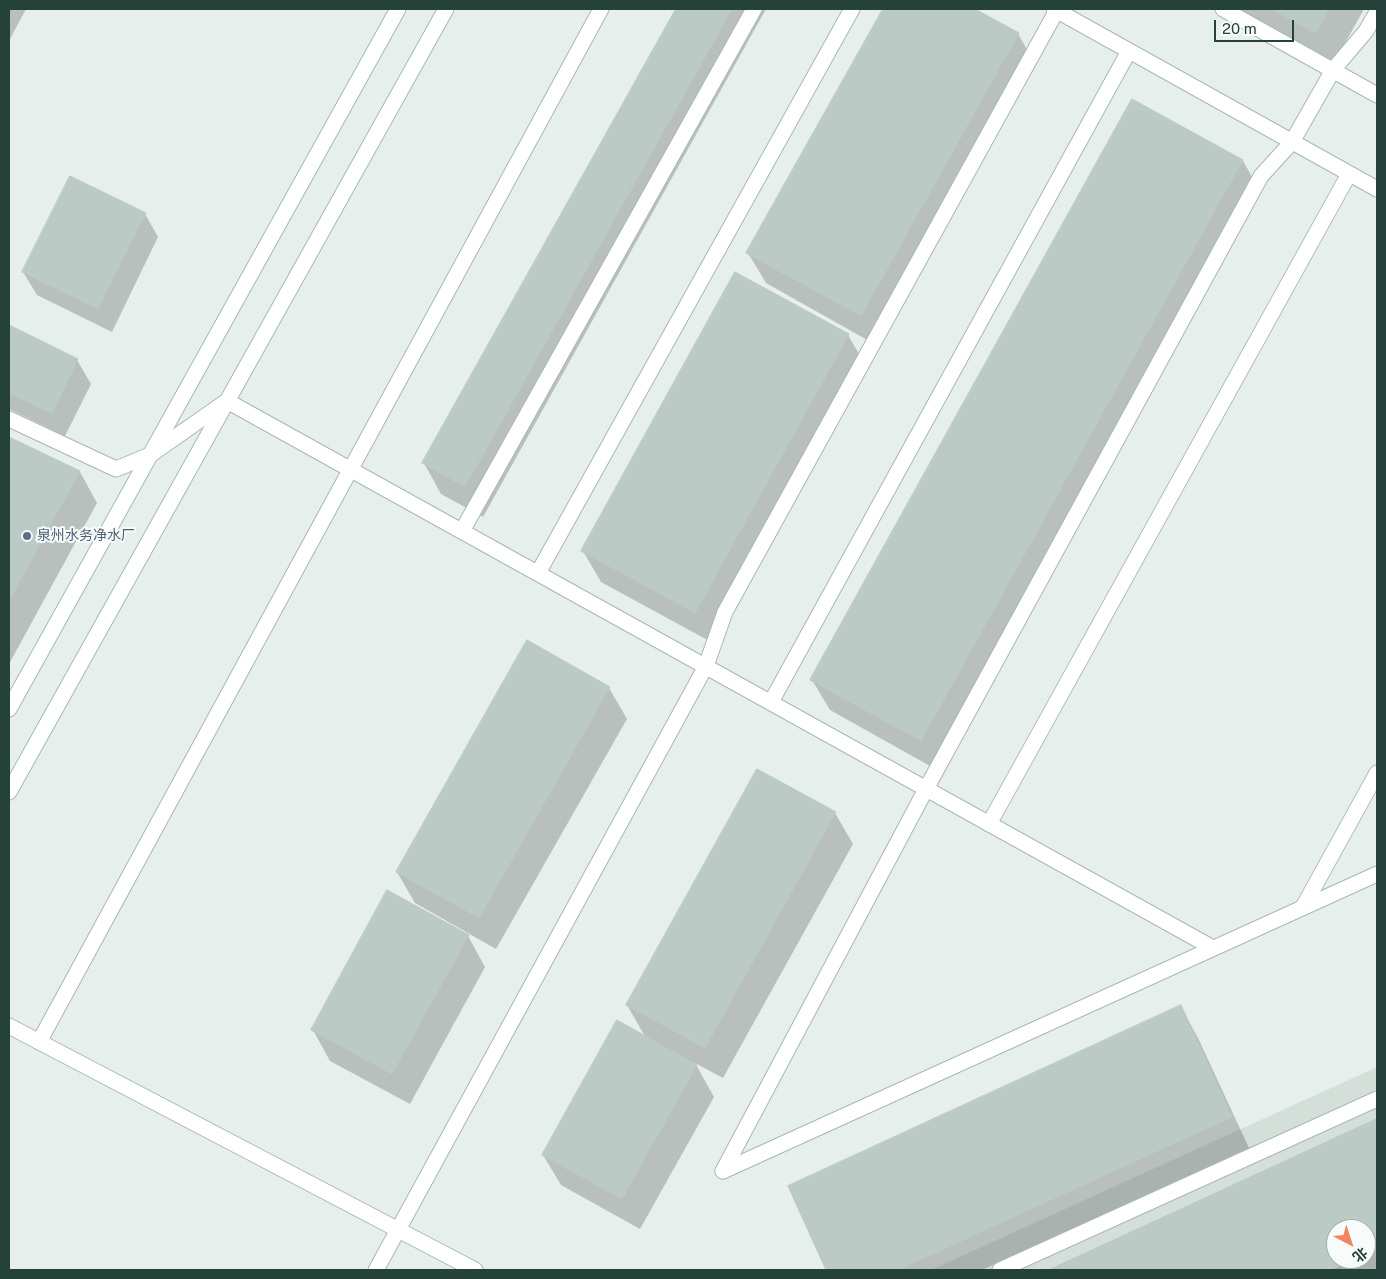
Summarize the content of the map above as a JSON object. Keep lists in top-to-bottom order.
{
  "places": ["泉州水务净水厂"],
  "scale_bar": "20 m",
  "north": "bottom right"
}
